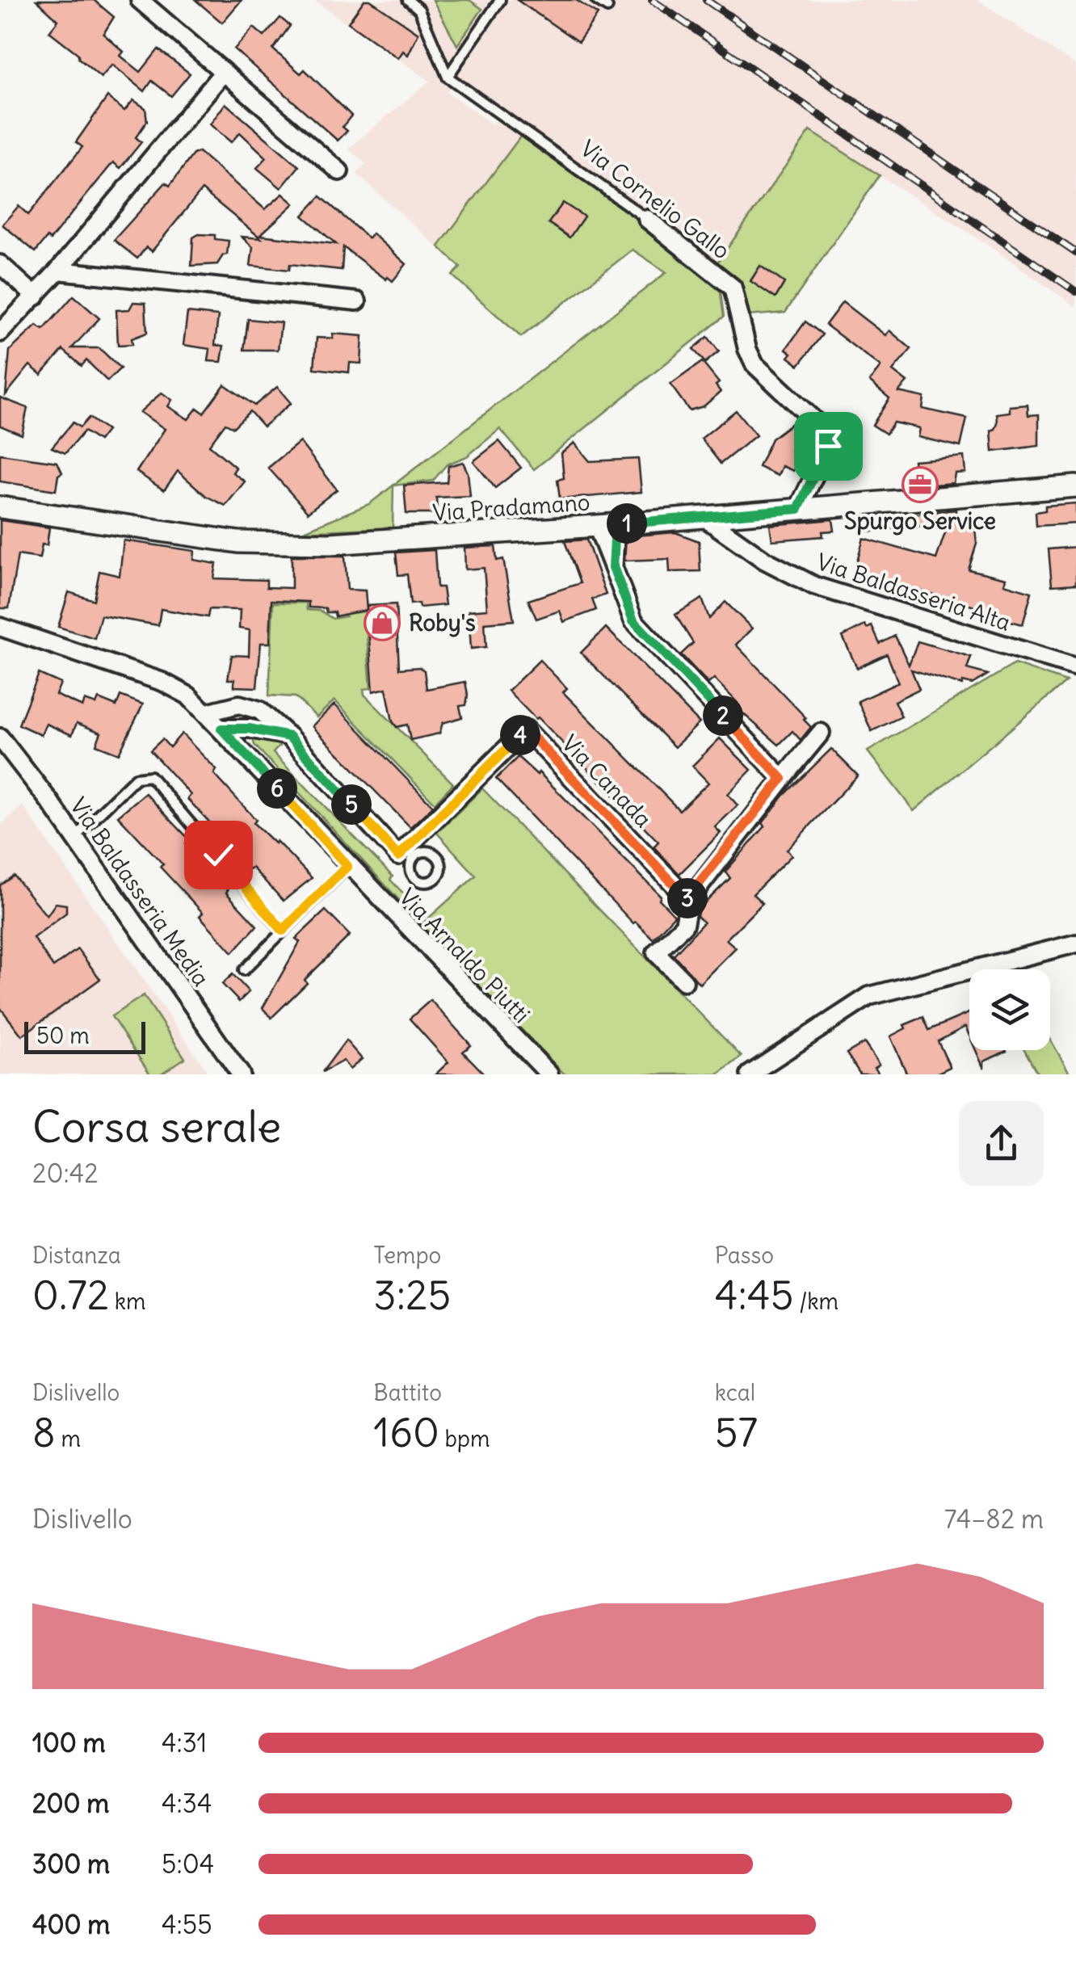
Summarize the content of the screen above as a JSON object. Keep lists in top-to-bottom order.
{
  "streets": {
    "street": [
      "Via Cornelio Gallo",
      "Via Pradamano",
      "Via Baldasseria Alta",
      "Via Canada",
      "Via Baldasseria Media",
      "Via Arnaldo Piutti"
    ]
  },
  "crossings": [
    ["Via Cornelio Gallo", "Via Pradamano"],
    ["Via Pradamano", "Via Baldasseria Alta"],
    ["Via Canada", "Via Arnaldo Piutti"]
  ],
  "places": {
    "office": ["Spurgo Service"],
    "shop": ["Roby's"]
  },
  "scale_bar": "50 m",
  "page": {
    "pins": [
      "1",
      "2",
      "4",
      "6",
      "5",
      "3"
    ],
    "scale": "50 m",
    "heading": ["Corsa serale", "20:42"],
    "stats": [
      ["Distanza", "0.72 km"],
      ["Tempo", "3:25"],
      ["Passo", "4:45 /km"],
      ["Dislivello", "8 m"],
      ["Battito", "160 bpm"],
      ["kcal", "57"]
    ],
    "chart": ["Dislivello", "74–82 m"],
    "list": [
      {
        "name": "100 m",
        "note": "4:31"
      },
      {
        "name": "200 m",
        "note": "4:34"
      },
      {
        "name": "300 m",
        "note": "5:04"
      },
      {
        "name": "400 m",
        "note": "4:55"
      }
    ]
  }
}
